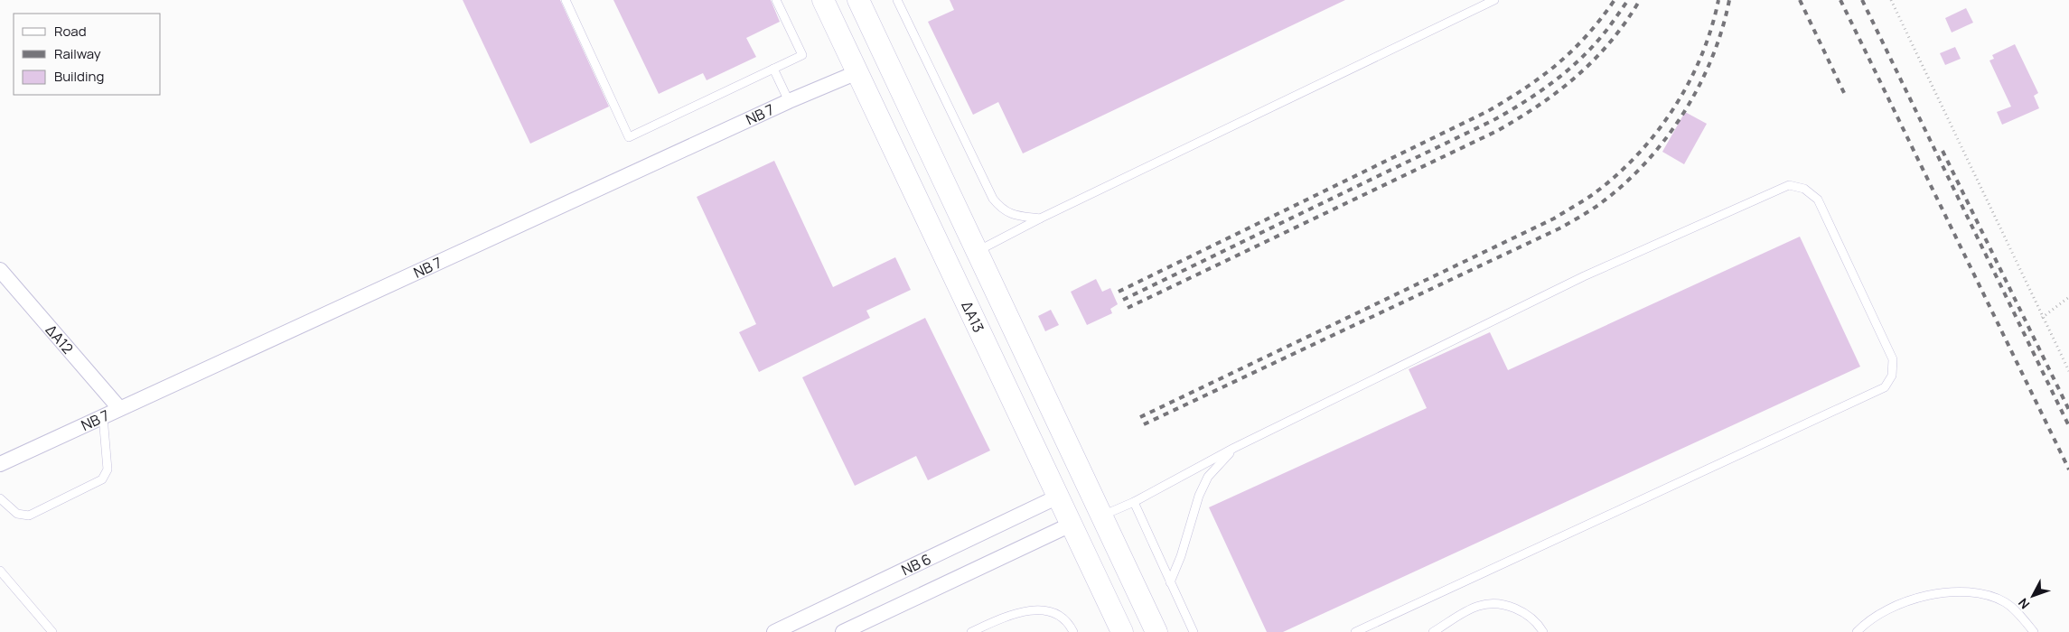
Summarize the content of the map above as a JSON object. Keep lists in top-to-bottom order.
{
  "streets": {
    "street": [
      "ΝΒ 7",
      "ΔΑ13",
      "ΔΑ12",
      "ΝΒ 6"
    ]
  },
  "crossings": [
    ["ΝΒ 7", "ΔΑ13"],
    ["ΝΒ 7", "ΔΑ12"],
    ["ΔΑ13", "ΝΒ 6"]
  ],
  "legend": ["Road", "Railway", "Building"],
  "north": "bottom left"
}
